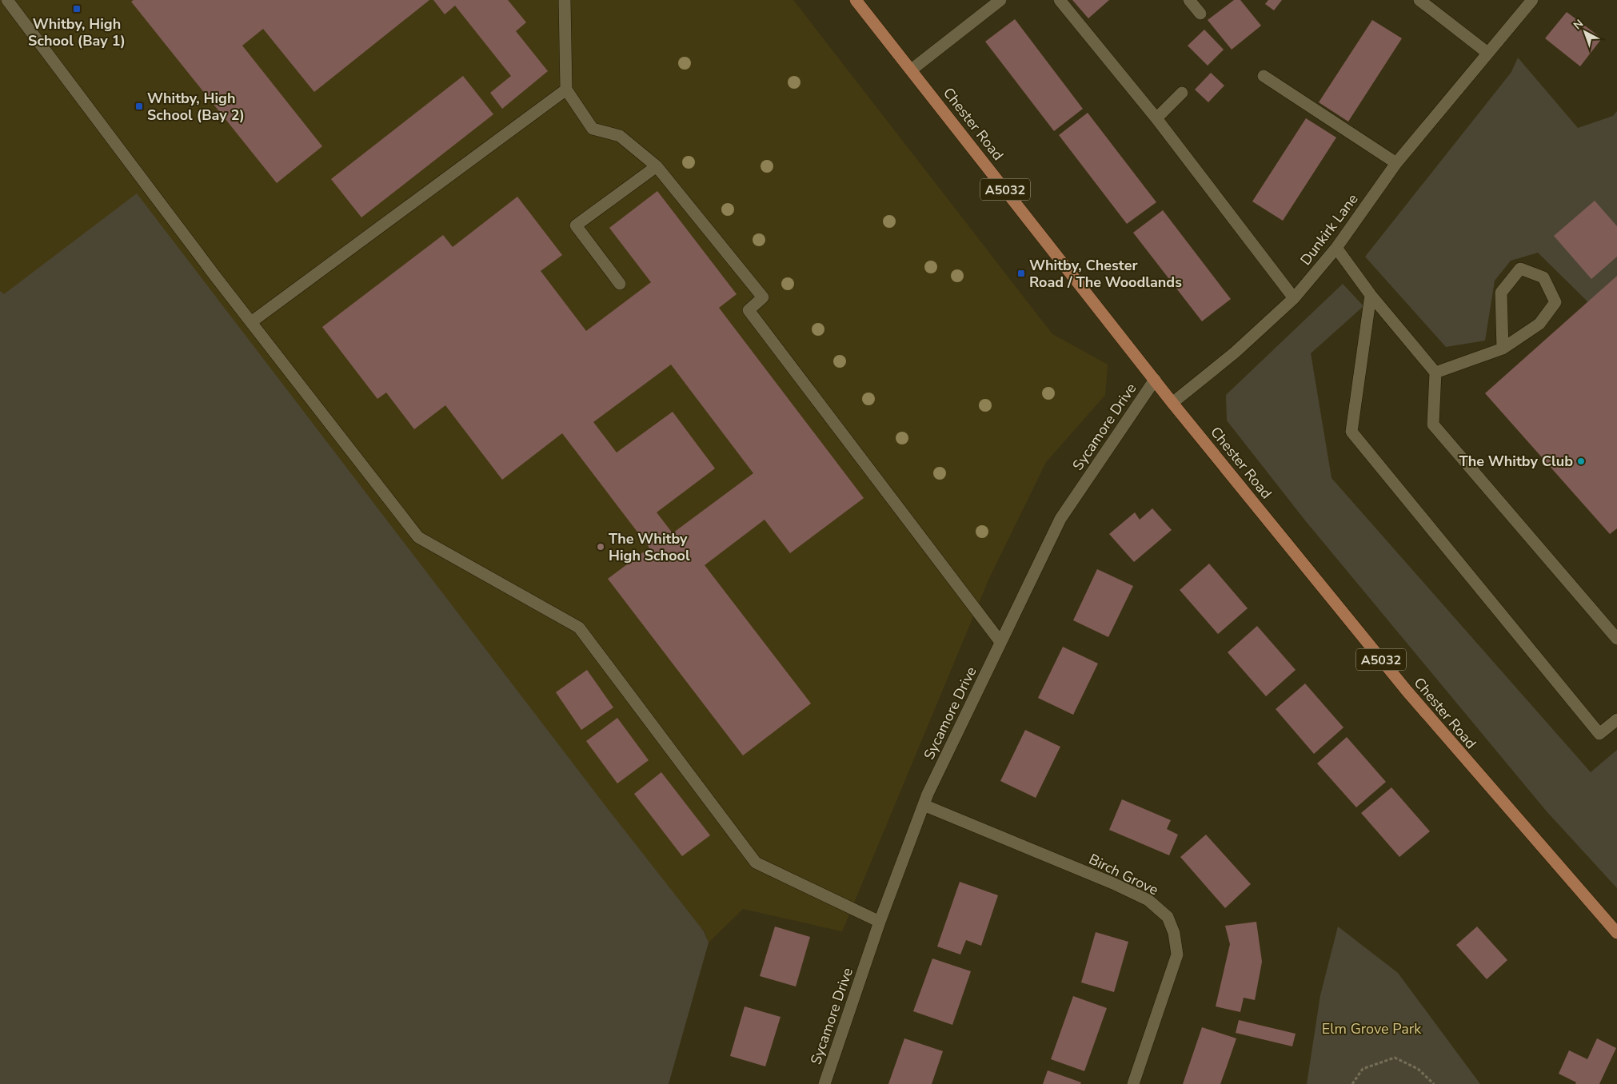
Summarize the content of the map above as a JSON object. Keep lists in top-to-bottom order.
{
  "streets": {
    "main road": ["Chester Road", "A5032"],
    "street": ["Dunkirk Lane", "Sycamore Drive", "Birch Grove"]
  },
  "crossings": [
    ["Chester Road", "Dunkirk Lane"],
    ["Chester Road", "Sycamore Drive"],
    ["Sycamore Drive", "Birch Grove"]
  ],
  "parks": ["Elm Grove Park"],
  "places": {
    "transit": ["Whitby, High School (Bay 1)", "Whitby, High School (Bay 2)", "Whitby, Chester Road / The Woodlands"],
    "other": ["The Whitby Club", "The Whitby High School"]
  },
  "north": "top left"
}
